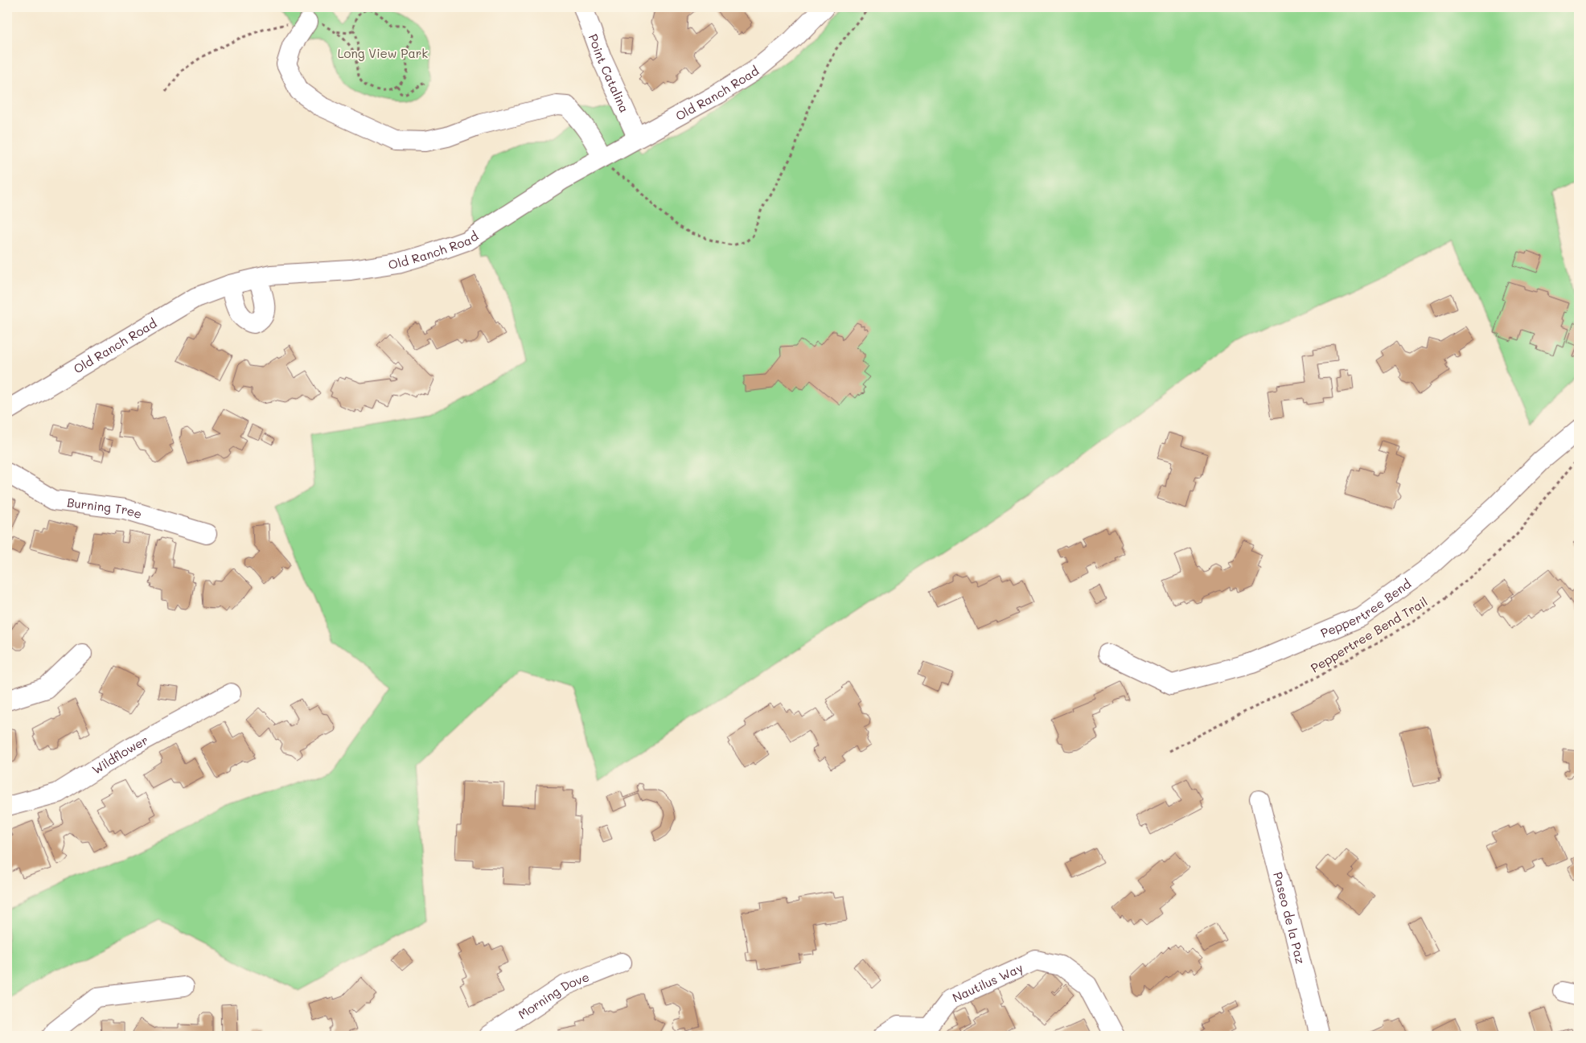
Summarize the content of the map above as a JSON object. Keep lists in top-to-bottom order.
{
  "streets": {
    "street": [
      "Point Catalina",
      "Old Ranch Road",
      "Burning Tree",
      "Peppertree Bend",
      "Wildflower",
      "Paseo de la Paz",
      "Nautilus Way",
      "Morning Dove"
    ],
    "path": ["Peppertree Bend Trail"]
  },
  "crossings": [
    ["Point Catalina", "Old Ranch Road"]
  ],
  "parks": ["Long View Park"]
}
